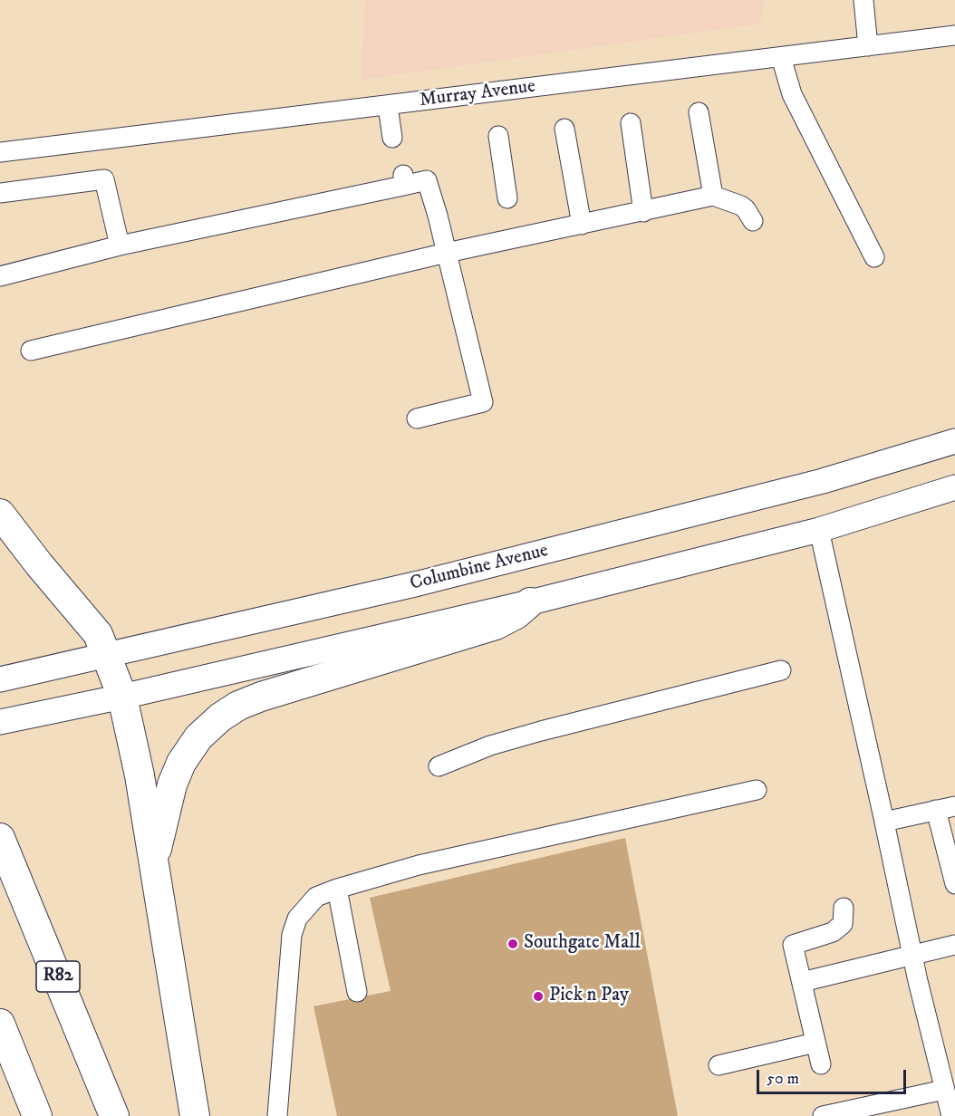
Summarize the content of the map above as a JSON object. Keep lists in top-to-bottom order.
{
  "streets": {
    "highway": ["R82"],
    "main road": ["Columbine Avenue"],
    "street": ["Murray Avenue"]
  },
  "places": ["Southgate Mall", "Pick n Pay"],
  "scale_bar": "50 m"
}
